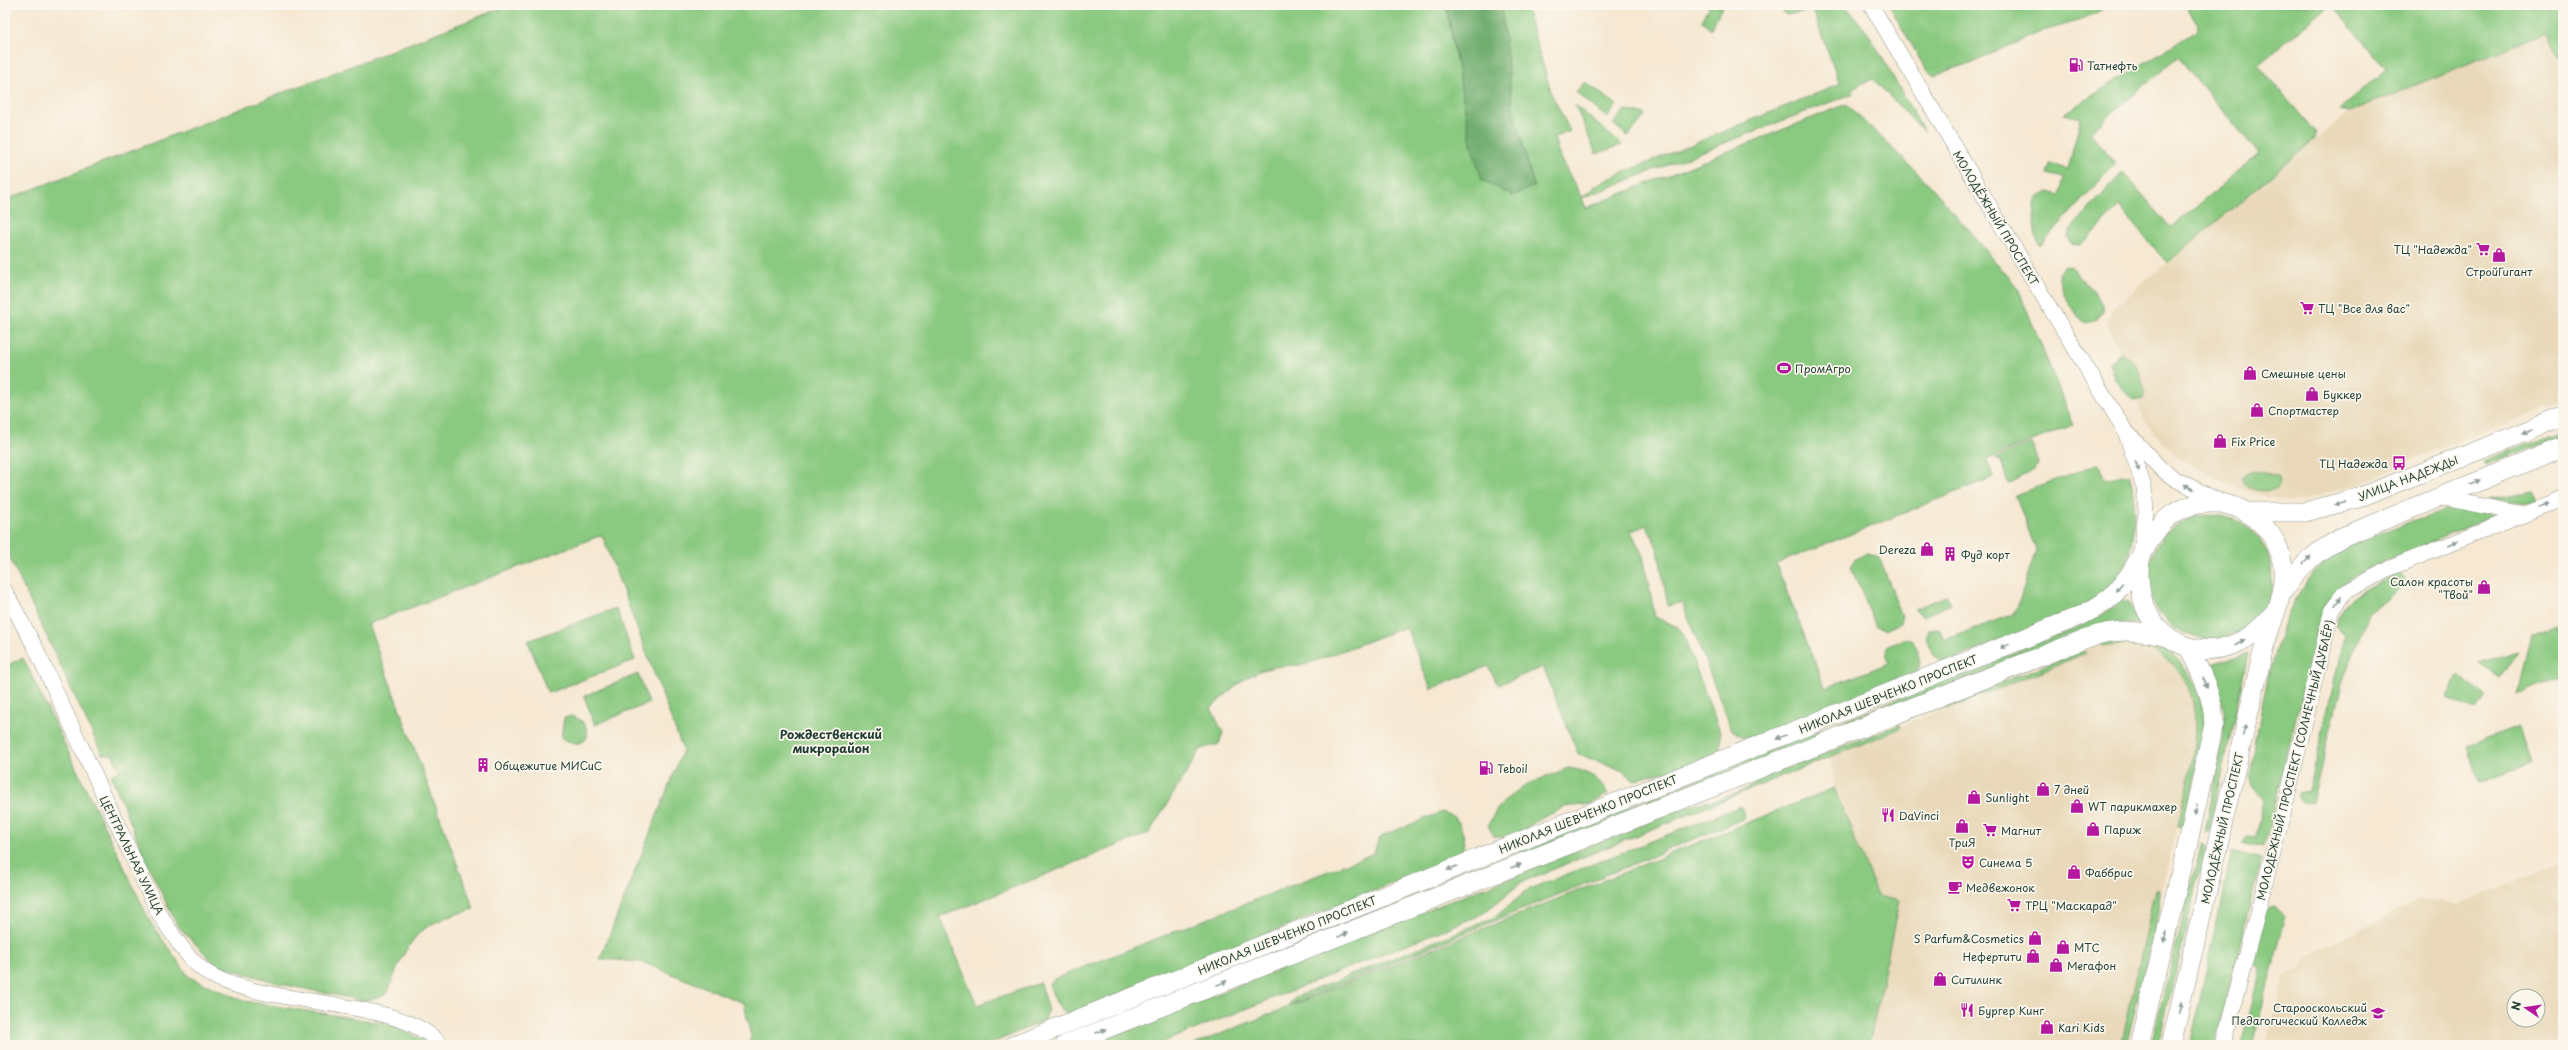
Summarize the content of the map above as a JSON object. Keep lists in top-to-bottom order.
{
  "streets": {
    "main road": ["МОЛОДЁЖНЫЙ ПРОСПЕКТ", "УЛИЦА НАДЕЖДЫ", "НИКОЛАЯ ШЕВЧЕНКО ПРОСПЕКТ"],
    "street": ["МОЛОДЕЖНЫЙ ПРОСПЕКТ (СОЛНЕЧНЫЙ ДУБЛЁР)", "ЦЕНТРАЛЬНАЯ УЛИЦА"]
  },
  "crossings": [
    ["МОЛОДЁЖНЫЙ ПРОСПЕКТ", "УЛИЦА НАДЕЖДЫ"],
    ["МОЛОДЁЖНЫЙ ПРОСПЕКТ", "НИКОЛАЯ ШЕВЧЕНКО ПРОСПЕКТ"]
  ],
  "one_way": ["МОЛОДЕЖНЫЙ ПРОСПЕКТ (СОЛНЕЧНЫЙ ДУБЛЁР)"],
  "districts": ["Рождественский микрорайон"],
  "places": {
    "fuel station": ["Татнефть", "Teboil"],
    "supermarket": [
      "ТЦ \"Надежда\"",
      "ТЦ \"Все для вас\"",
      "Магнит",
      "ТРЦ \"Маскарад\""
    ],
    "shop": [
      "СтройГигант",
      "Смешные цены",
      "Буккер",
      "Спортмастер",
      "Fix Price",
      "Dereza",
      "Салон красоты \"Твой\"",
      "7 дней",
      "Sunlight",
      "WT парикмахер",
      "ТриЯ",
      "Париж",
      "Фаббрис",
      "S Parfum&Cosmetics",
      "МТС",
      "Нефертити",
      "Мегафон",
      "Ситилинк",
      "Kari Kids"
    ],
    "sports": ["ПромАгро"],
    "bus stop": ["ТЦ Надежда"],
    "building": ["Фуд корт", "Общежитие МИСиС"],
    "restaurant": ["DaVinci", "Бургер Кинг"],
    "theatre": ["Синема 5"],
    "cafe": ["Медвежонок"],
    "school or university": ["Старооскольский Педагогический Колледж"]
  },
  "north": "left"
}
